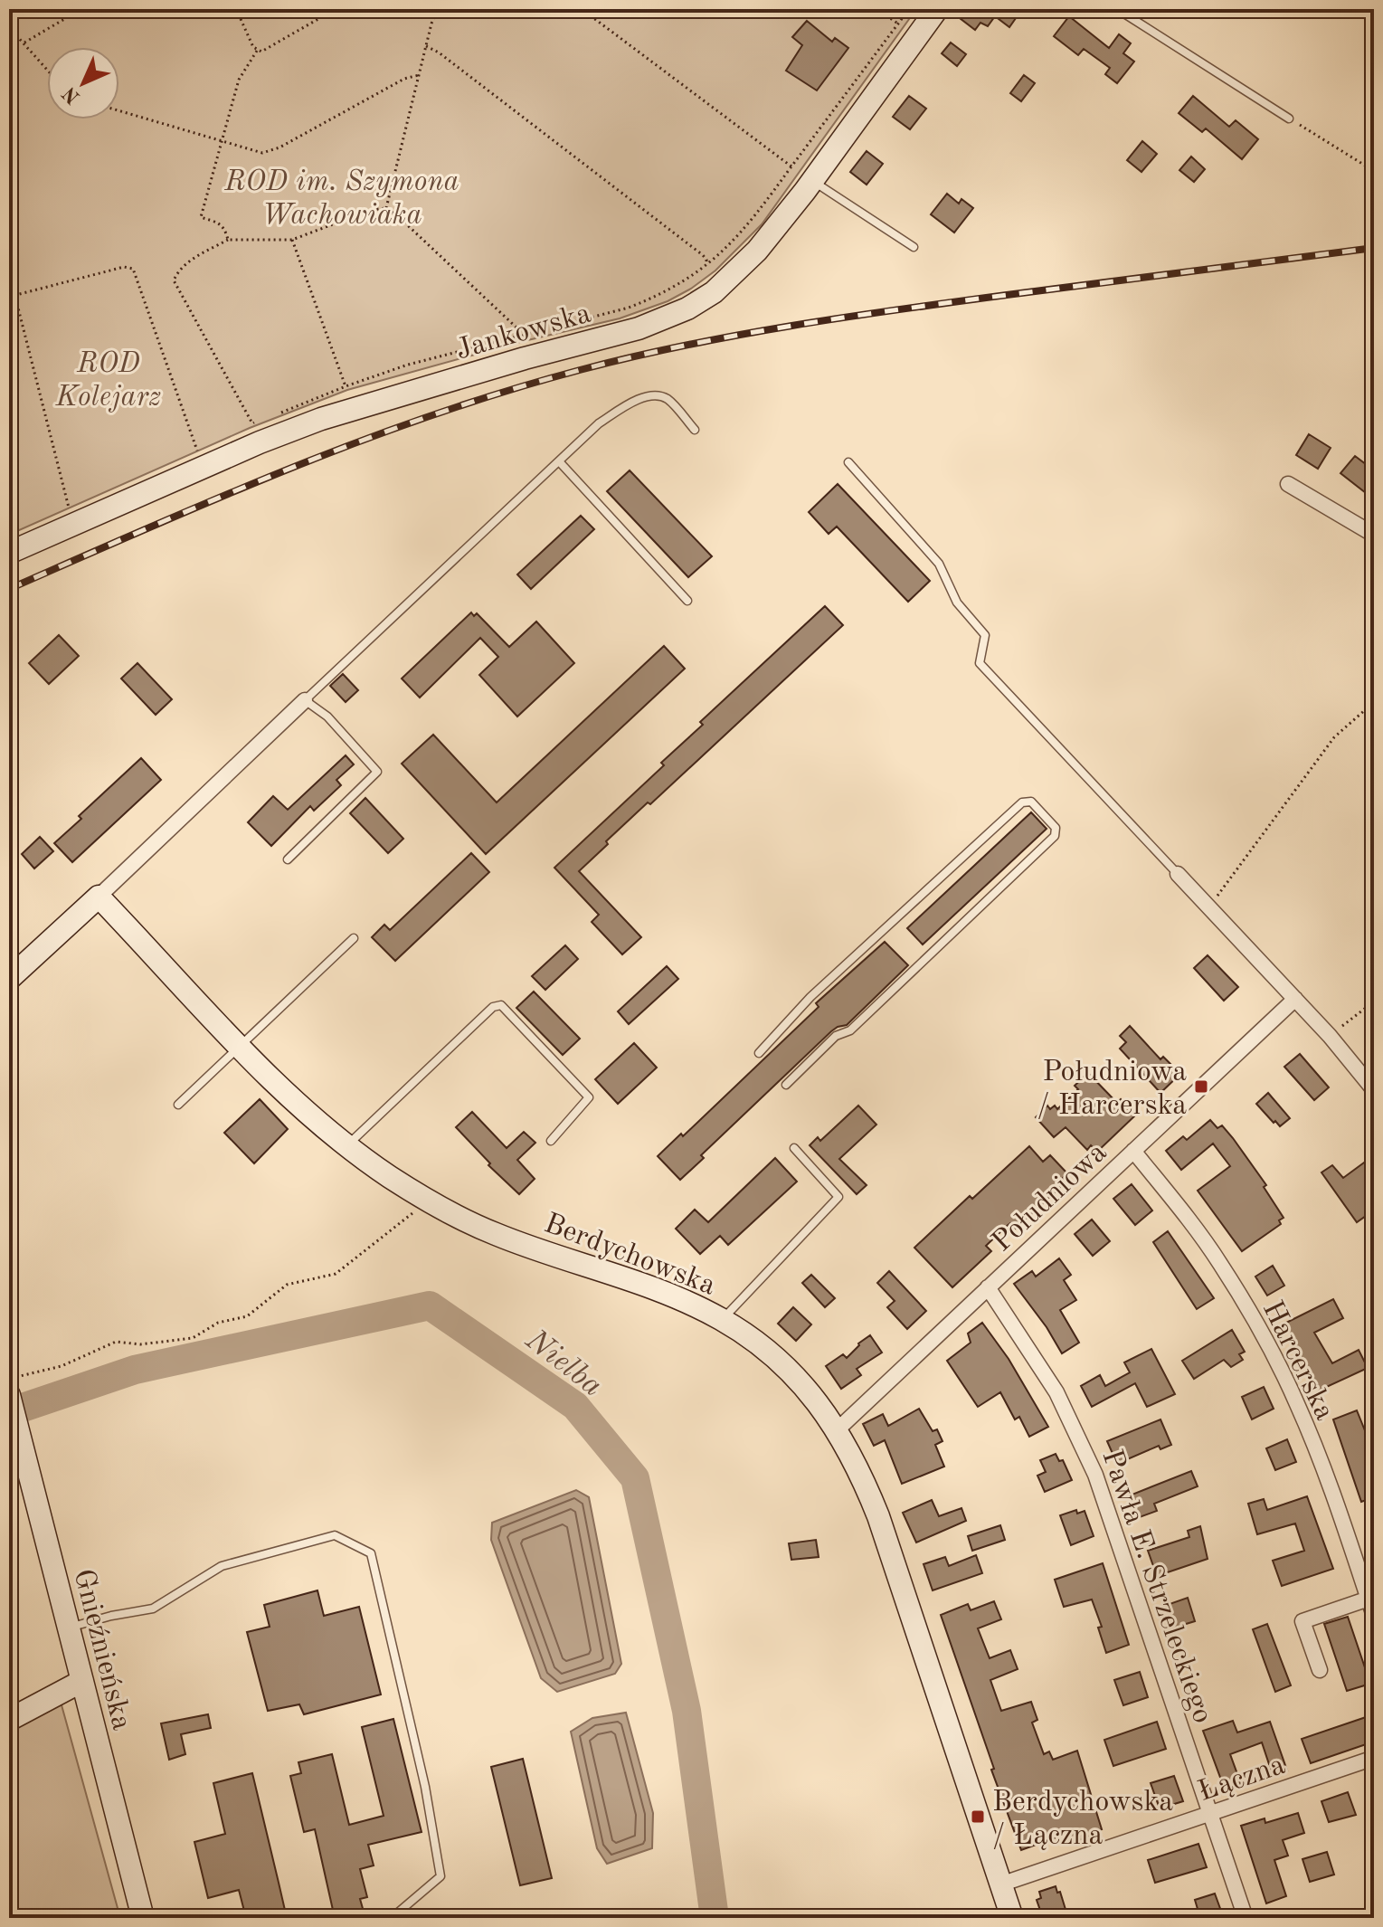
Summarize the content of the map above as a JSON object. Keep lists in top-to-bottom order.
{
  "streets": {
    "street": [
      "Jankowska",
      "Południowa",
      "Berdychowska",
      "Harcerska",
      "Pawła E. Strzeleckiego",
      "Gnieźnieńska",
      "Łączna"
    ]
  },
  "crossings": [
    ["Południowa", "Berdychowska"],
    ["Południowa", "Harcerska"],
    ["Południowa", "Pawła E. Strzeleckiego"],
    ["Berdychowska", "Łączna"],
    ["Pawła E. Strzeleckiego", "Łączna"]
  ],
  "water": ["Nielba"],
  "parks": ["ROD im. Szymona Wachowiaka", "ROD Kolejarz"],
  "places": {
    "transit": ["Południowa / Harcerska", "Berdychowska / Łączna"]
  },
  "north": "bottom left"
}
